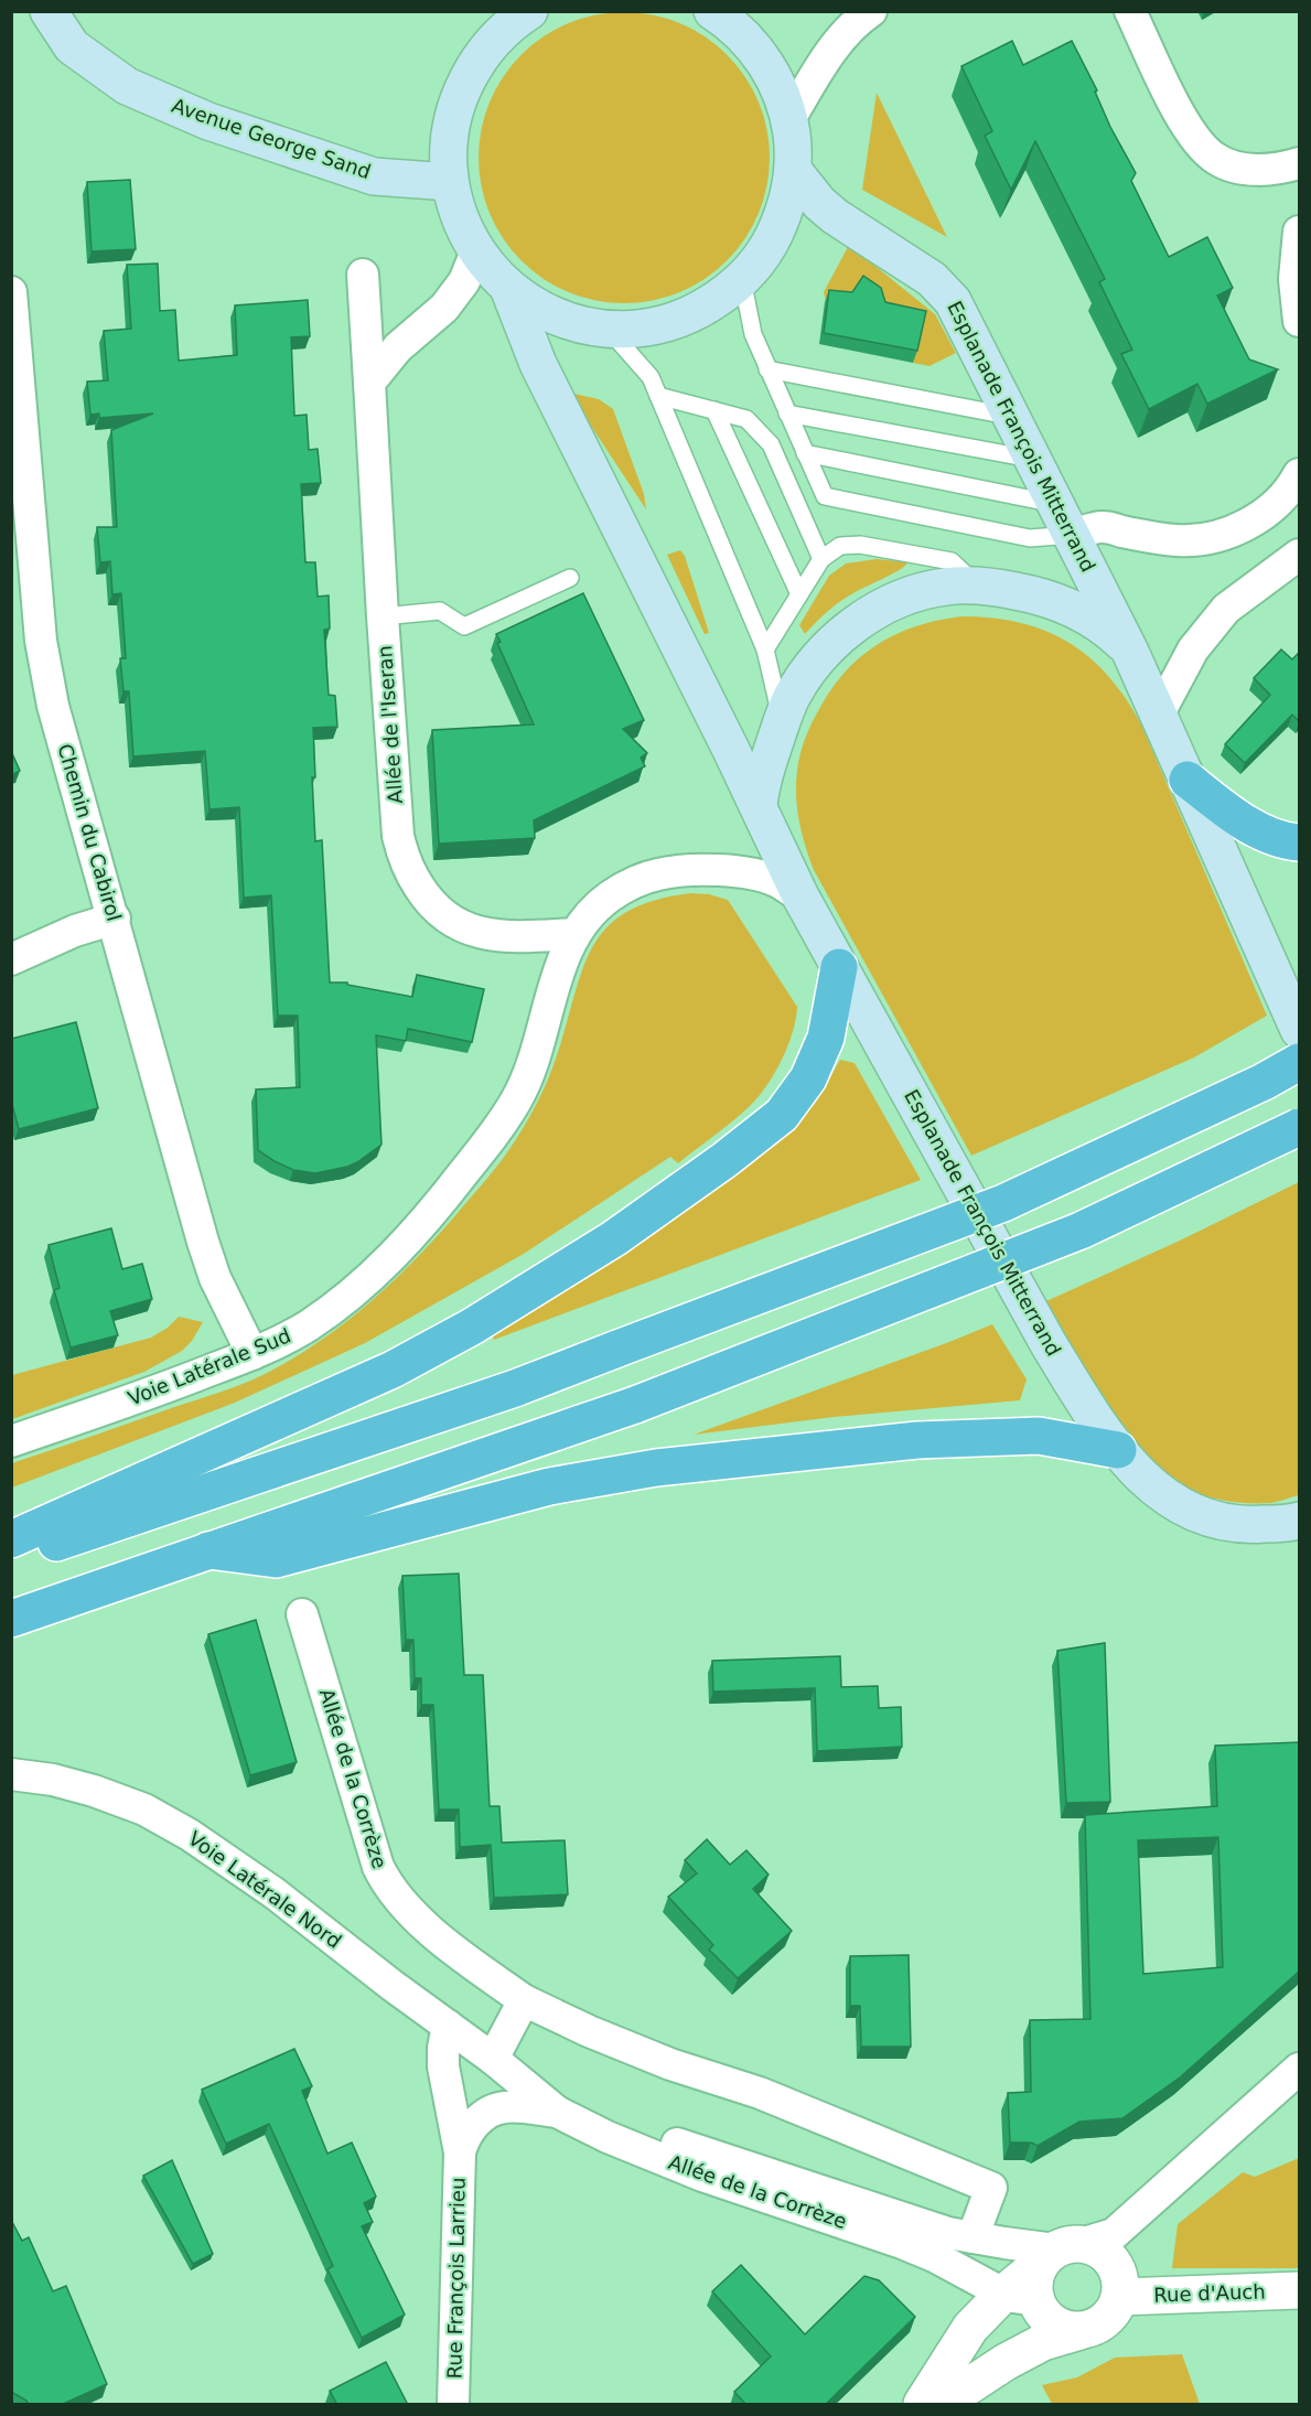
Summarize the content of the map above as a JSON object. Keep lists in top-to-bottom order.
{
  "streets": {
    "main road": ["Avenue George Sand", "Esplanade François Mitterrand"],
    "street": [
      "Allée de l'Iseran",
      "Chemin du Cabirol",
      "Voie Latérale Sud",
      "Allée de la Corrèze",
      "Voie Latérale Nord",
      "Rue François Larrieu",
      "Rue d'Auch"
    ]
  },
  "crossings": [
    ["Avenue George Sand", "Esplanade François Mitterrand"],
    ["Esplanade François Mitterrand", "Voie Latérale Sud"],
    ["Allée de l'Iseran", "Voie Latérale Sud"],
    ["Chemin du Cabirol", "Voie Latérale Sud"],
    ["Allée de la Corrèze", "Voie Latérale Nord"],
    ["Allée de la Corrèze", "Rue François Larrieu"],
    ["Allée de la Corrèze", "Rue d'Auch"],
    ["Voie Latérale Nord", "Rue François Larrieu"]
  ]
}
